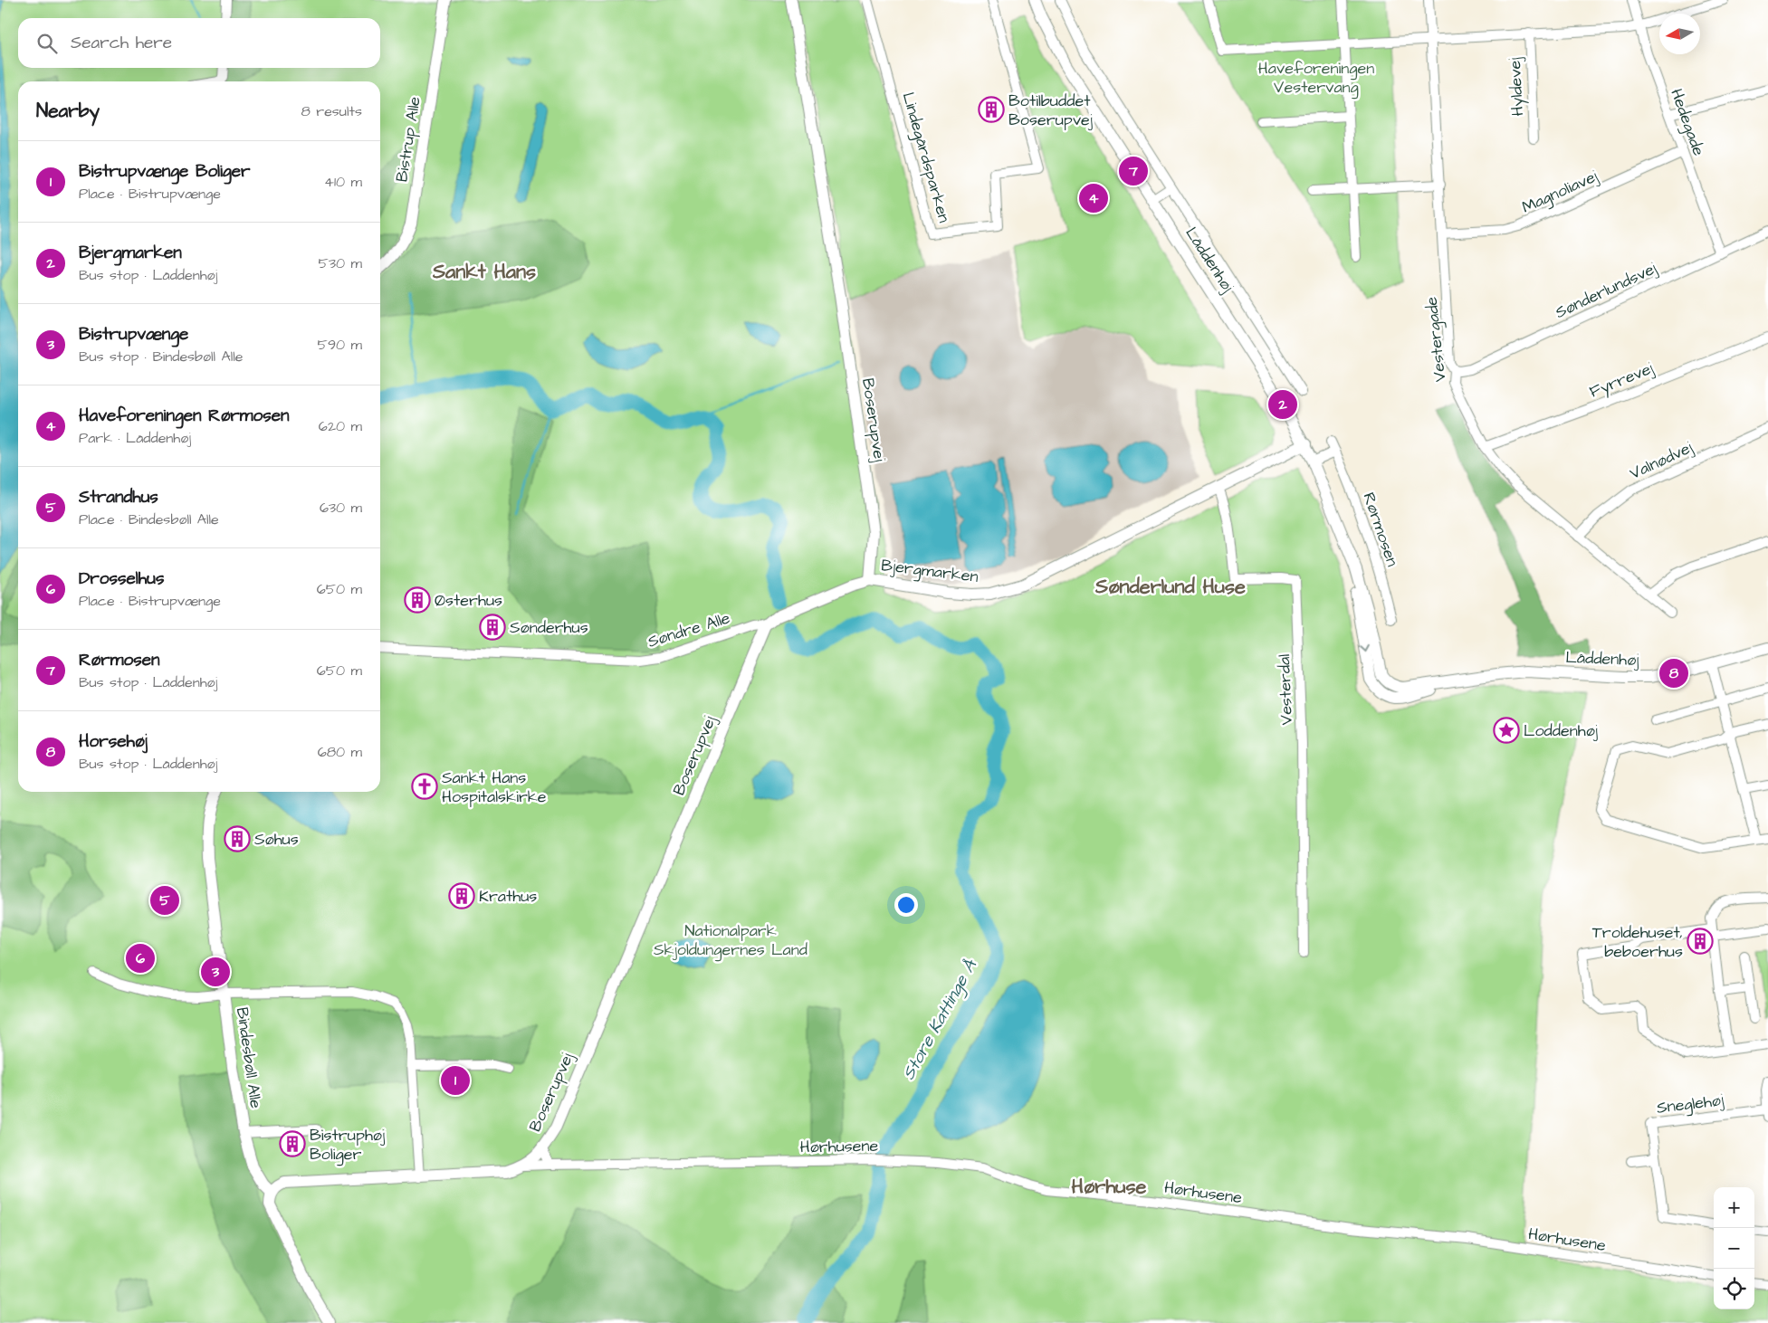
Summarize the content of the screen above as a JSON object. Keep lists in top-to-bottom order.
{
  "streets": {
    "street": [
      "Hyldevej",
      "Hedegade",
      "Bistrup Alle",
      "Lindegårdsparken",
      "Magnoliavej",
      "Låddenhøj",
      "Sønderlundsvej",
      "Vestergade",
      "Fyrrevej",
      "Boserupvej",
      "Valnødvej",
      "Rørmosen",
      "Bjergmarken",
      "Søndre Alle",
      "Vesterdal",
      "Bindesbøll Alle",
      "Sneglehøj",
      "Hørhusene"
    ]
  },
  "crossings": [
    ["Hedegade", "Magnoliavej"],
    ["Hedegade", "Sønderlundsvej"],
    ["Magnoliavej", "Vestergade"],
    ["Låddenhøj", "Bjergmarken"],
    ["Sønderlundsvej", "Vestergade"],
    ["Vestergade", "Fyrrevej"],
    ["Vestergade", "Valnødvej"],
    ["Boserupvej", "Bjergmarken"],
    ["Boserupvej", "Søndre Alle"],
    ["Boserupvej", "Bindesbøll Alle"],
    ["Boserupvej", "Hørhusene"],
    ["Bjergmarken", "Vesterdal"]
  ],
  "districts": ["Sankt Hans", "Sønderlund Huse", "Hørhuse"],
  "water": ["Store Kattinge Å"],
  "parks": ["Haveforeningen Vestervang", "Nationalpark Skjoldungernes Land"],
  "places": {
    "building": [
      "Botilbuddet Boserupvej",
      "Østerhus",
      "Sønderhus",
      "Søhus",
      "Krathus",
      "Troldehuset, beboerhus",
      "Bistruphøj Boliger"
    ],
    "place": ["Loddenhøj"],
    "church": ["Sankt Hans Hospitalskirke"]
  },
  "north": "left",
  "page": {
    "search": "Search here",
    "heading": ["Nearby", "8 results"],
    "list": [
      {
        "mark": "1",
        "name": "Bistrupvænge Boliger",
        "note": "Place · Bistrupvænge",
        "value": "410 m"
      },
      {
        "mark": "2",
        "name": "Bjergmarken",
        "note": "Bus stop · Låddenhøj",
        "value": "530 m"
      },
      {
        "mark": "3",
        "name": "Bistrupvænge",
        "note": "Bus stop · Bindesbøll Alle",
        "value": "590 m"
      },
      {
        "mark": "4",
        "name": "Haveforeningen Rørmosen",
        "note": "Park · Låddenhøj",
        "value": "620 m"
      },
      {
        "mark": "5",
        "name": "Strandhus",
        "note": "Place · Bindesbøll Alle",
        "value": "630 m"
      },
      {
        "mark": "6",
        "name": "Drosselhus",
        "note": "Place · Bistrupvænge",
        "value": "650 m"
      },
      {
        "mark": "7",
        "name": "Rørmosen",
        "note": "Bus stop · Låddenhøj",
        "value": "650 m"
      },
      {
        "mark": "8",
        "name": "Horsehøj",
        "note": "Bus stop · Låddenhøj",
        "value": "680 m"
      }
    ],
    "pins": [
      "7",
      "4",
      "2",
      "8",
      "5",
      "6",
      "3",
      "1"
    ],
    "map_buttons": ["+", "−"]
  }
}
